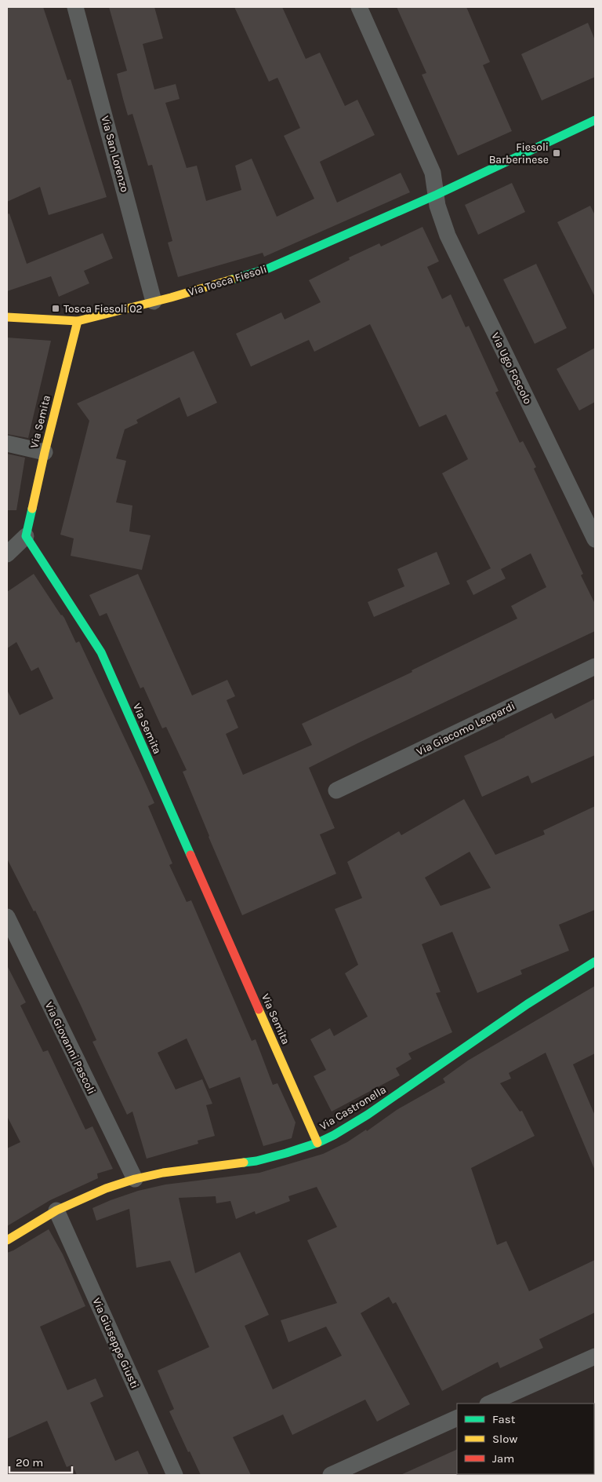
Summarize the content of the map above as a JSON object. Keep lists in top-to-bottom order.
{
  "streets": {
    "street": [
      "Via San Lorenzo",
      "Via Tosca Fiesoli",
      "Via Ugo Foscolo",
      "Via Semita",
      "Via Giacomo Leopardi",
      "Via Giovanni Pascoli",
      "Via Castronella",
      "Via Giuseppe Giusti"
    ]
  },
  "crossings": [
    ["Via San Lorenzo", "Via Tosca Fiesoli"],
    ["Via Tosca Fiesoli", "Via Ugo Foscolo"],
    ["Via Tosca Fiesoli", "Via Semita"],
    ["Via Semita", "Via Castronella"],
    ["Via Giovanni Pascoli", "Via Castronella"],
    ["Via Castronella", "Via Giuseppe Giusti"]
  ],
  "places": {
    "transit": ["Fiesoli Barberinese", "Tosca Fiesoli 02"]
  },
  "legend": ["Fast", "Slow", "Jam"],
  "scale_bar": "20 m"
}
